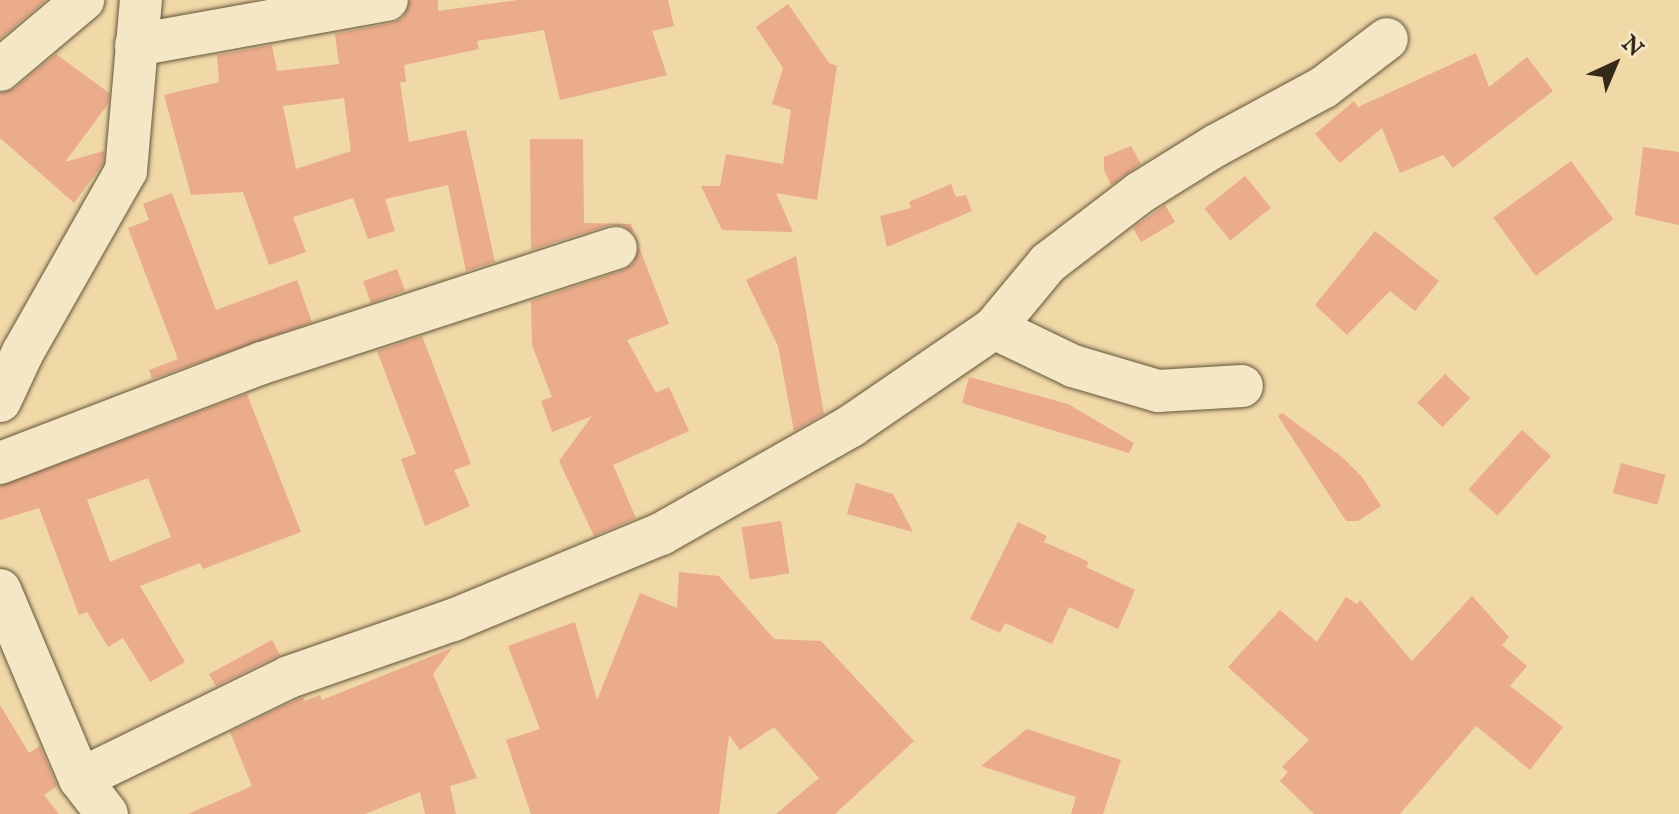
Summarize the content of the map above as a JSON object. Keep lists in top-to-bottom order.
{
  "north": "top right"
}
